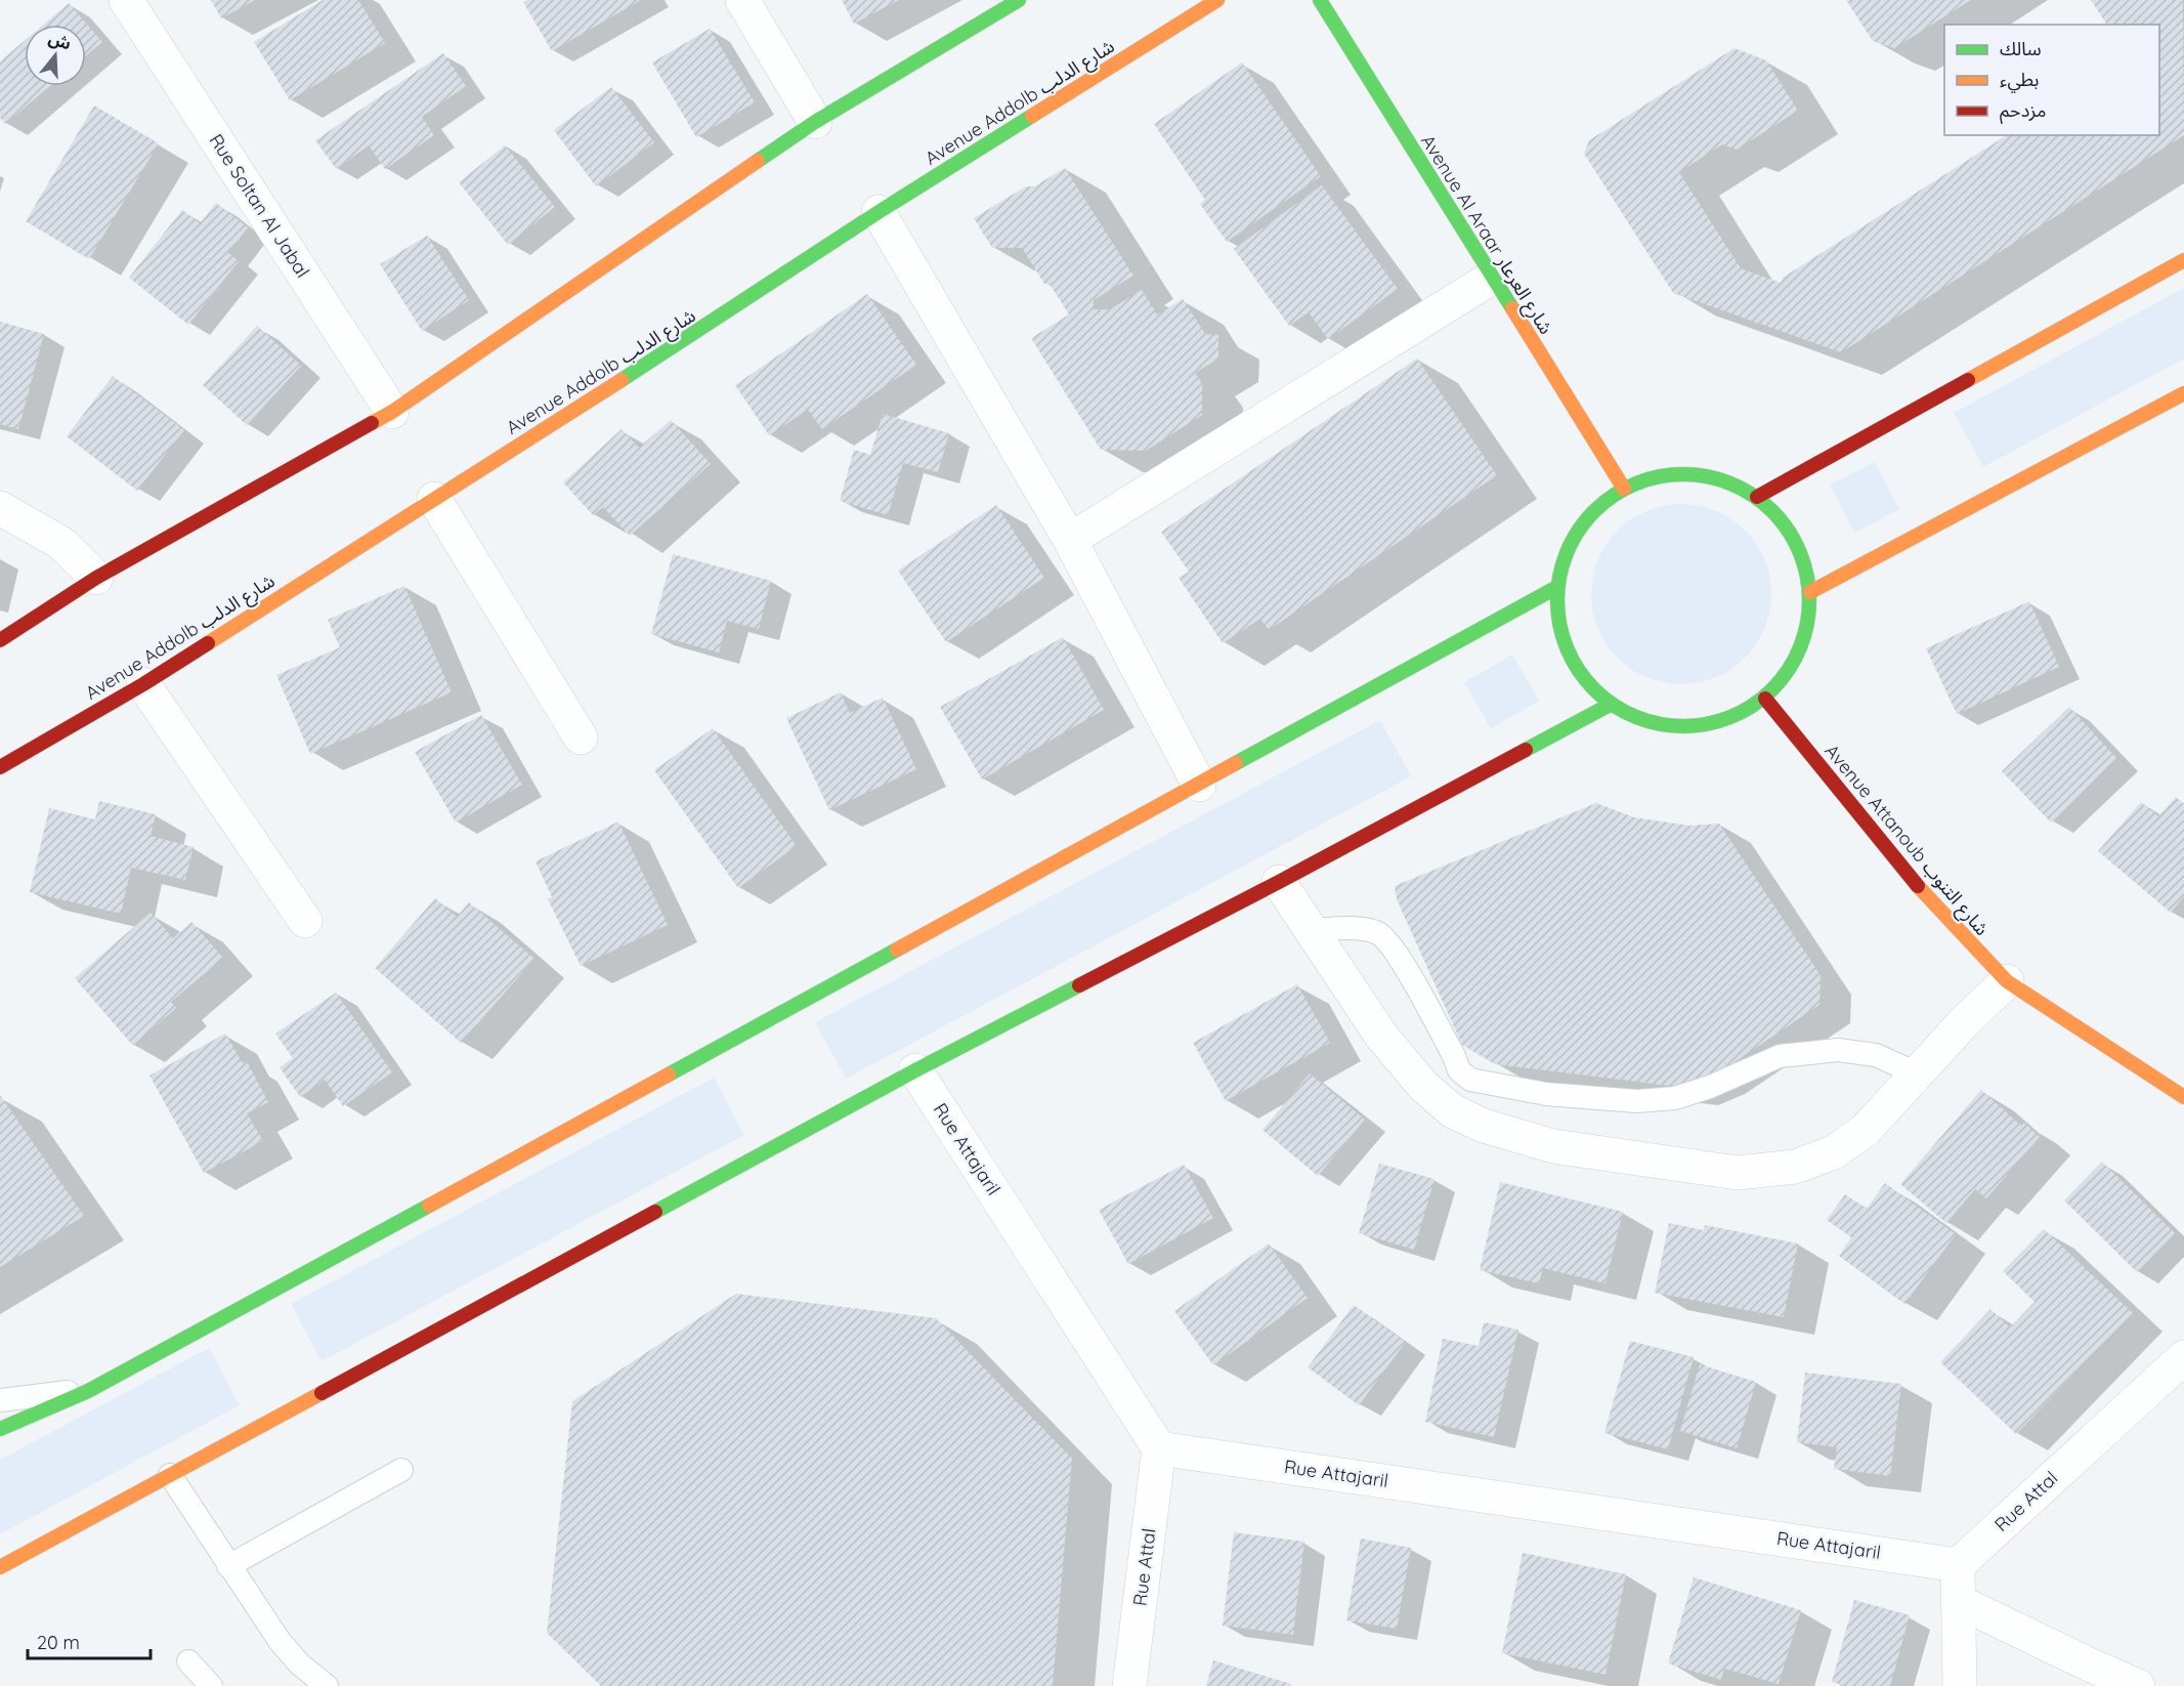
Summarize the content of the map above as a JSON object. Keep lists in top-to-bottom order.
{
  "streets": {
    "main road": ["Avenue Addolb شارع الدلب", "Avenue Al Araar شارع العرعار", "Avenue Attanoub شارع التنوب"],
    "street": ["Rue Soltan Al Jabal", "Rue Attajaril", "Rue Attal"]
  },
  "crossings": [
    ["Rue Attajaril", "Rue Attal"]
  ],
  "legend": ["سالك", "بطيء", "مزدحم"],
  "scale_bar": "20 m",
  "north": "top"
}
